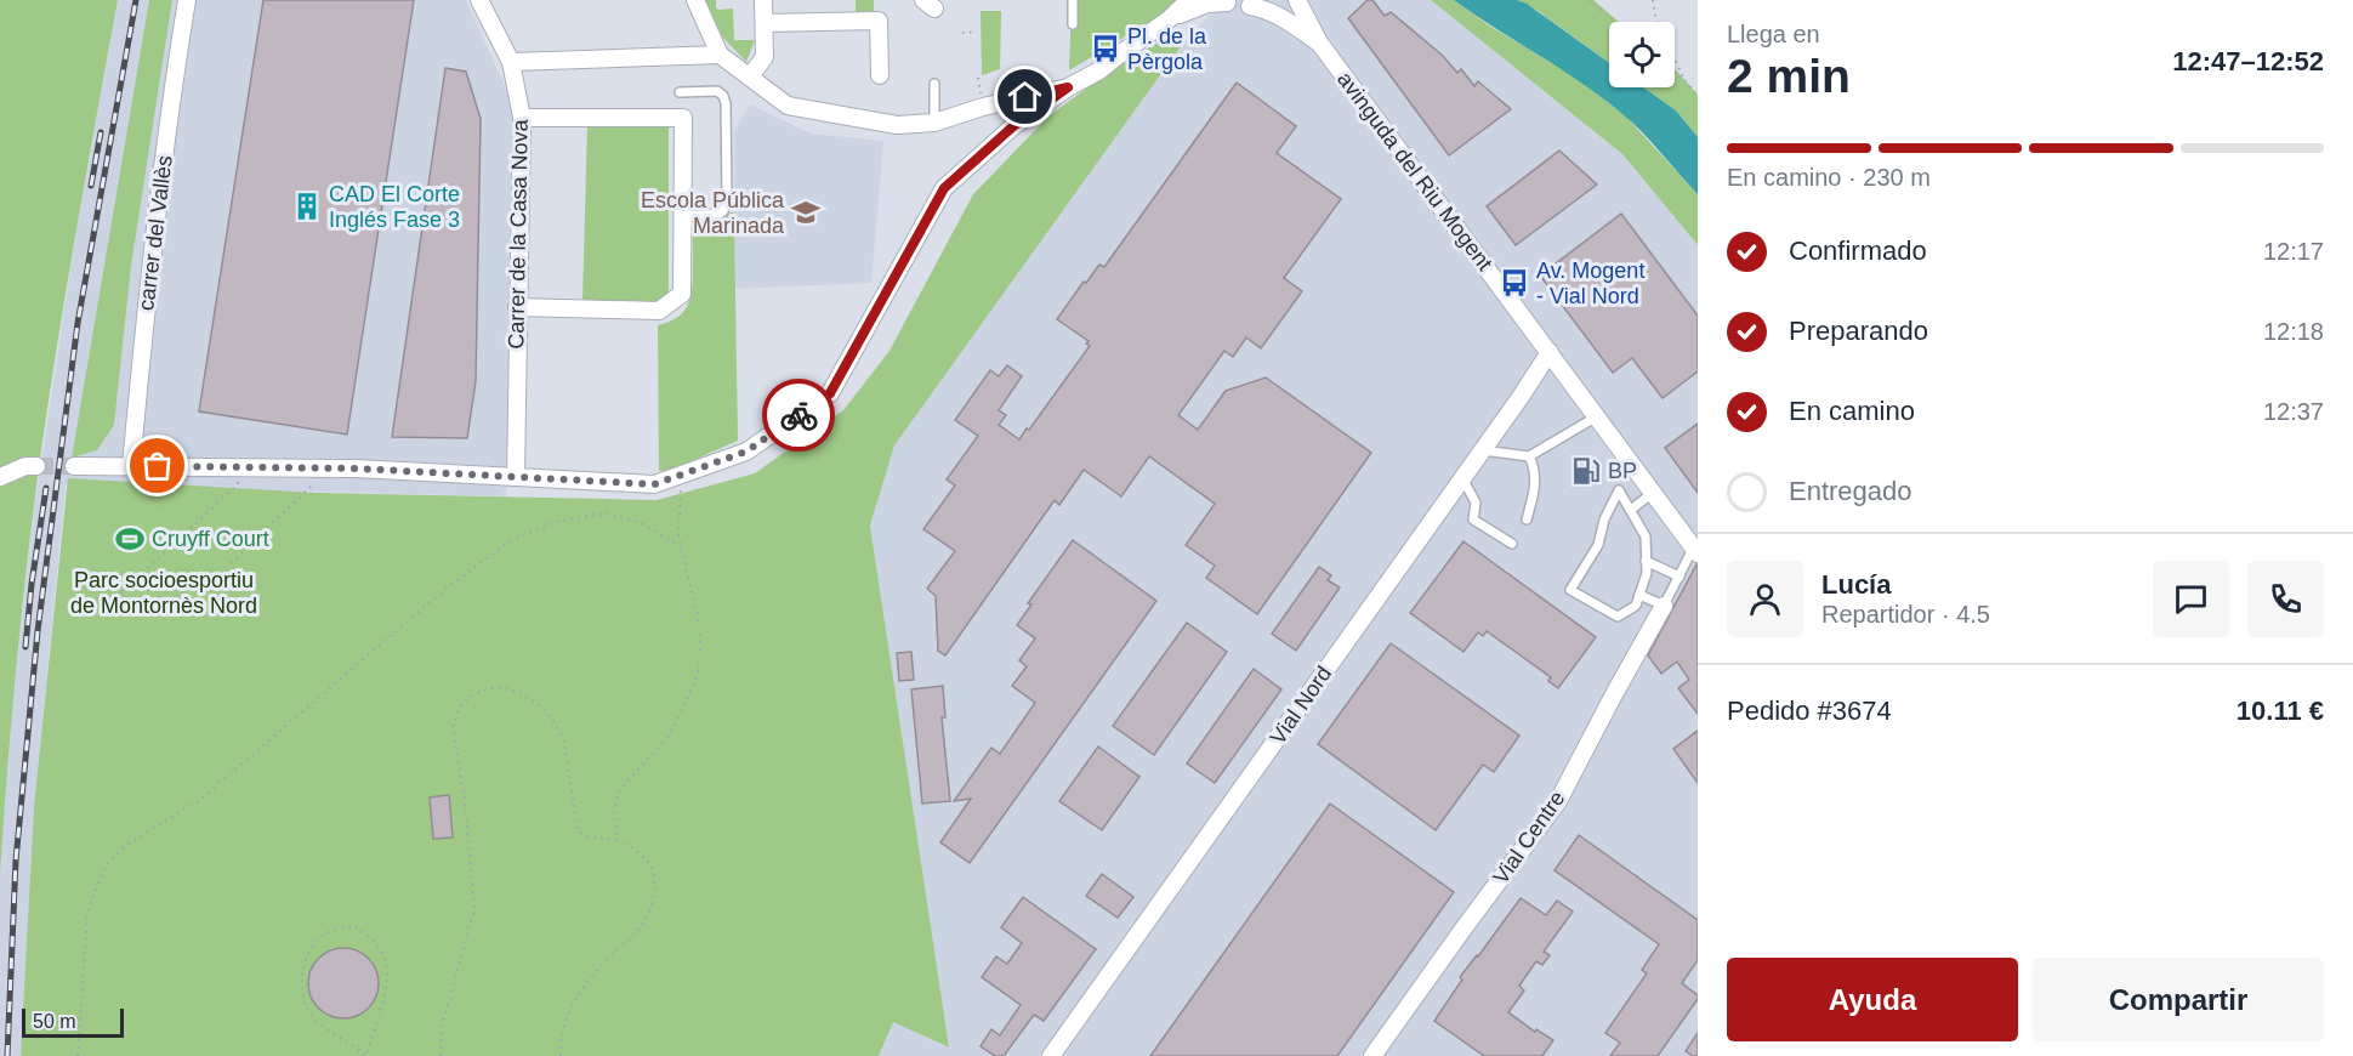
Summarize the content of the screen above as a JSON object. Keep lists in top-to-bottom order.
{
  "streets": {
    "street": [
      "avinguda del Riu Mogent",
      "carrer del Vallès",
      "Carrer de la Casa Nova",
      "Vial Nord",
      "Vial Centre"
    ]
  },
  "crossings": [
    ["avinguda del Riu Mogent", "Vial Nord"]
  ],
  "parks": ["Parc socioesportiu de Montornès Nord"],
  "places": {
    "bus stop": ["Pl. de la Pèrgola", "Av. Mogent - Vial Nord"],
    "building": ["CAD El Corte Inglés Fase 3"],
    "school or university": ["Escola Pública Marinada"],
    "fuel station": ["BP"],
    "sports": ["Cruyff Court"]
  },
  "scale_bar": "50 m",
  "page": {
    "heading": ["2 min", "Llega en", "12:47–12:52"],
    "panel": [
      "Lucía",
      "Repartidor · 4.5",
      "Pedido #3674",
      "10.11 €"
    ],
    "bar": "En camino · 230 m",
    "list": [
      ["Confirmado", "12:17"],
      ["Preparando", "12:18"],
      ["En camino", "12:37"],
      "Entregado"
    ],
    "buttons": ["Ayuda", "Compartir"],
    "scale": "50 m"
  }
}
